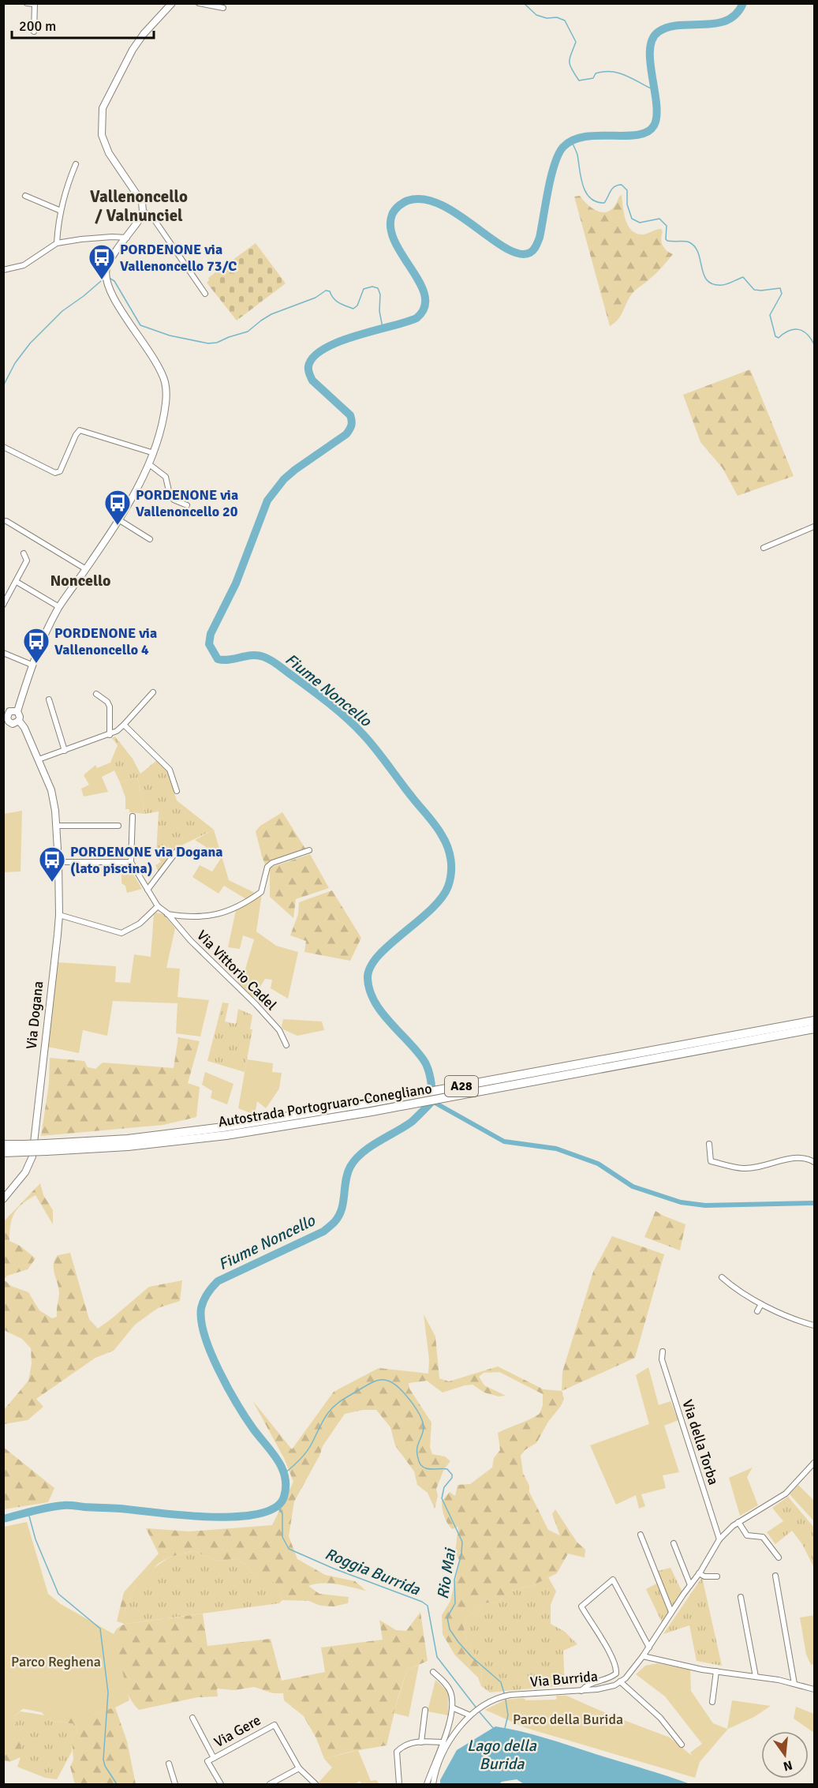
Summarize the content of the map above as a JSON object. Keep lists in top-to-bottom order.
{
  "streets": {
    "highway": ["A28", "Autostrada Portogruaro-Conegliano"],
    "street": [
      "Via Vittorio Cadel",
      "Via Dogana",
      "Via della Torba",
      "Via Burrida",
      "Via Gere"
    ]
  },
  "crossings": [
    ["Via della Torba", "Via Burrida"]
  ],
  "districts": ["Vallenoncello / Valnunciel", "Noncello"],
  "water": [
    "Fiume Noncello",
    "Roggia Burrida",
    "Rio Mai",
    "Lago della Burida"
  ],
  "parks": ["Parco Reghena", "Parco della Burida"],
  "places": {
    "bus stop": [
      "PORDENONE via Vallenoncello 73/C",
      "PORDENONE via Vallenoncello 20",
      "PORDENONE via Vallenoncello 4",
      "PORDENONE via Dogana (lato piscina)"
    ]
  },
  "scale_bar": "200 m",
  "north": "bottom"
}
